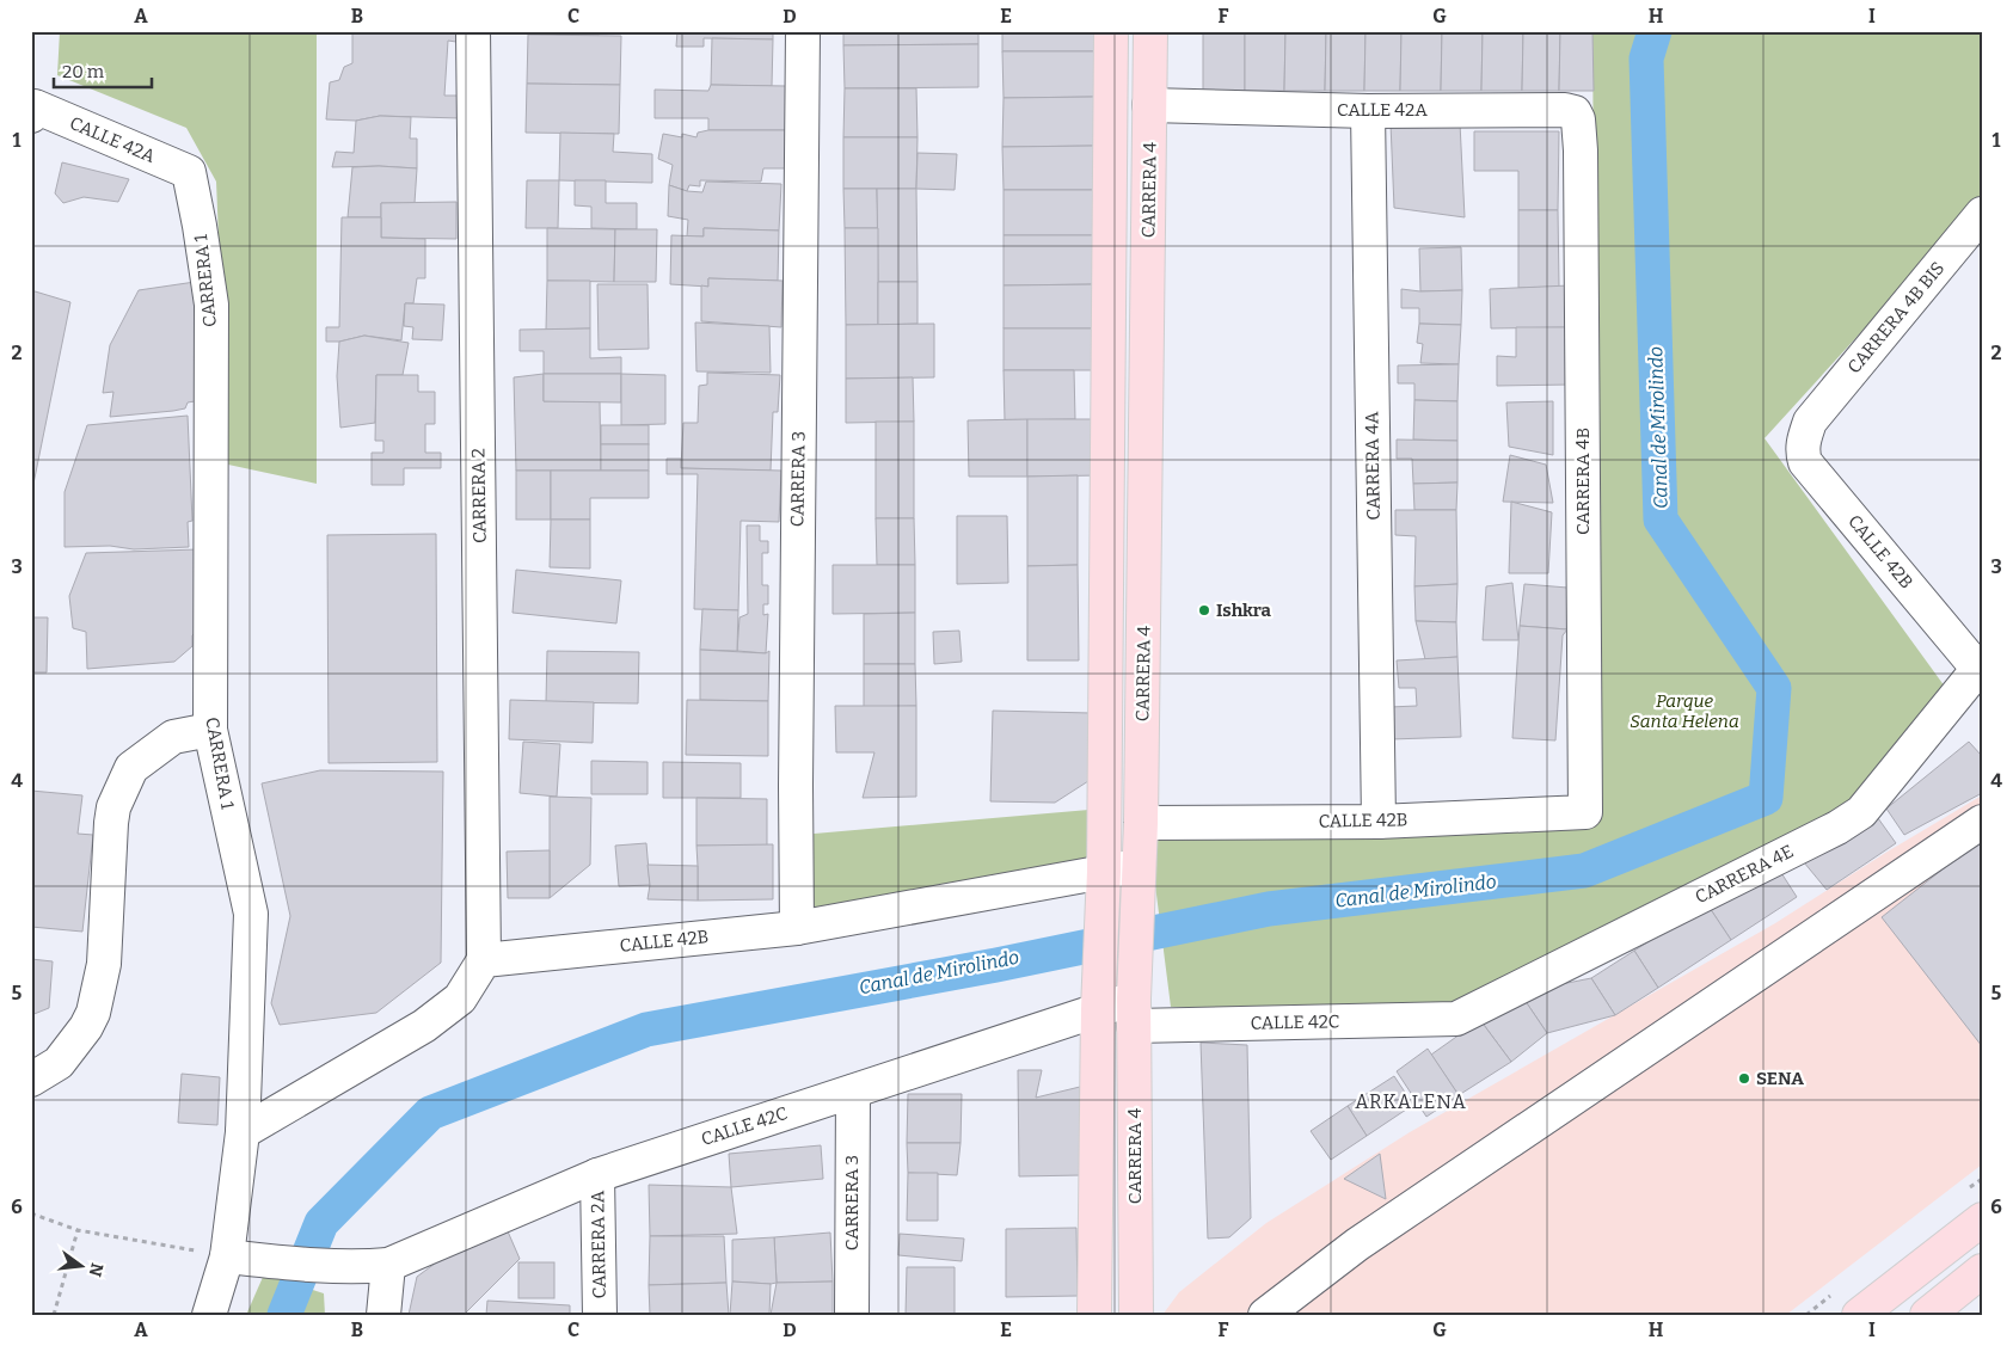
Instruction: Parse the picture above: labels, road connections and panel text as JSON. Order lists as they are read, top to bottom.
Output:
{
  "streets": {
    "main road": ["CARRERA 4"],
    "street": [
      "CALLE 42A",
      "CARRERA 1",
      "CARRERA 4B BIS",
      "CARRERA 4A",
      "CARRERA 3",
      "CARRERA 4B",
      "CARRERA 2",
      "CALLE 42B",
      "CARRERA 4E",
      "CALLE 42C",
      "CARRERA 2A"
    ]
  },
  "crossings": [
    ["CALLE 42A", "CARRERA 4"],
    ["CALLE 42A", "CARRERA 1"],
    ["CALLE 42A", "CARRERA 4A"],
    ["CALLE 42A", "CARRERA 4B"],
    ["CARRERA 4", "CALLE 42B"],
    ["CARRERA 4", "CALLE 42C"],
    ["CARRERA 4B BIS", "CALLE 42B"],
    ["CARRERA 4A", "CALLE 42B"],
    ["CARRERA 3", "CALLE 42B"],
    ["CARRERA 3", "CALLE 42C"],
    ["CARRERA 4B", "CALLE 42B"],
    ["CARRERA 2", "CALLE 42B"],
    ["CALLE 42B", "CARRERA 4E"],
    ["CARRERA 4E", "CALLE 42C"],
    ["CALLE 42C", "CARRERA 2A"]
  ],
  "districts": ["ARKALENA"],
  "water": ["Canal de Mirolindo"],
  "parks": ["Parque Santa Helena"],
  "places": ["Ishkra", "SENA"],
  "scale_bar": "20 m",
  "north": "right",
  "grid": {
    "columns": [
      "A",
      "B",
      "C",
      "D",
      "E",
      "F",
      "G",
      "H",
      "I"
    ],
    "rows": [
      "1",
      "2",
      "3",
      "4",
      "5",
      "6"
    ]
  }
}
